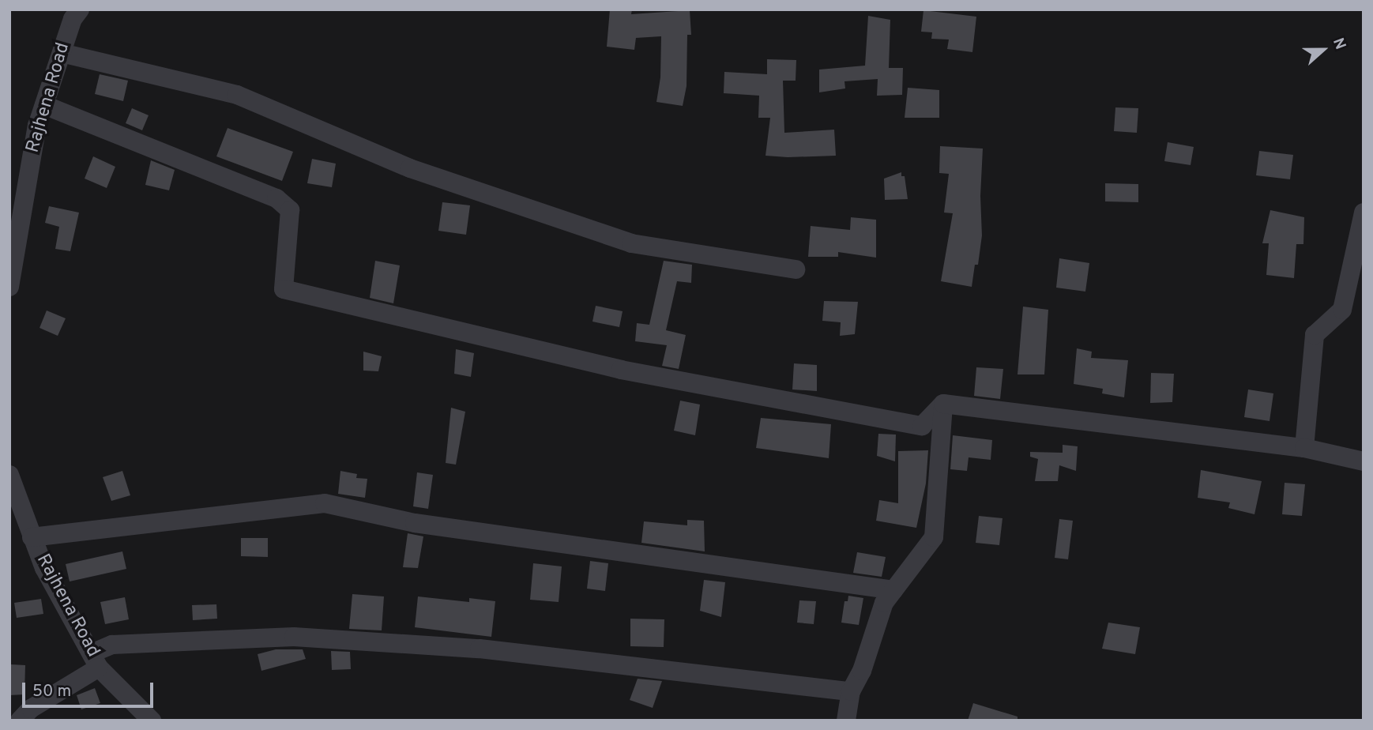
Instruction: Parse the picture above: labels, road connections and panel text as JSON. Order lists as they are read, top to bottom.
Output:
{
  "streets": {
    "street": ["Rajhena Road"]
  },
  "scale_bar": "50 m",
  "north": "right"
}
